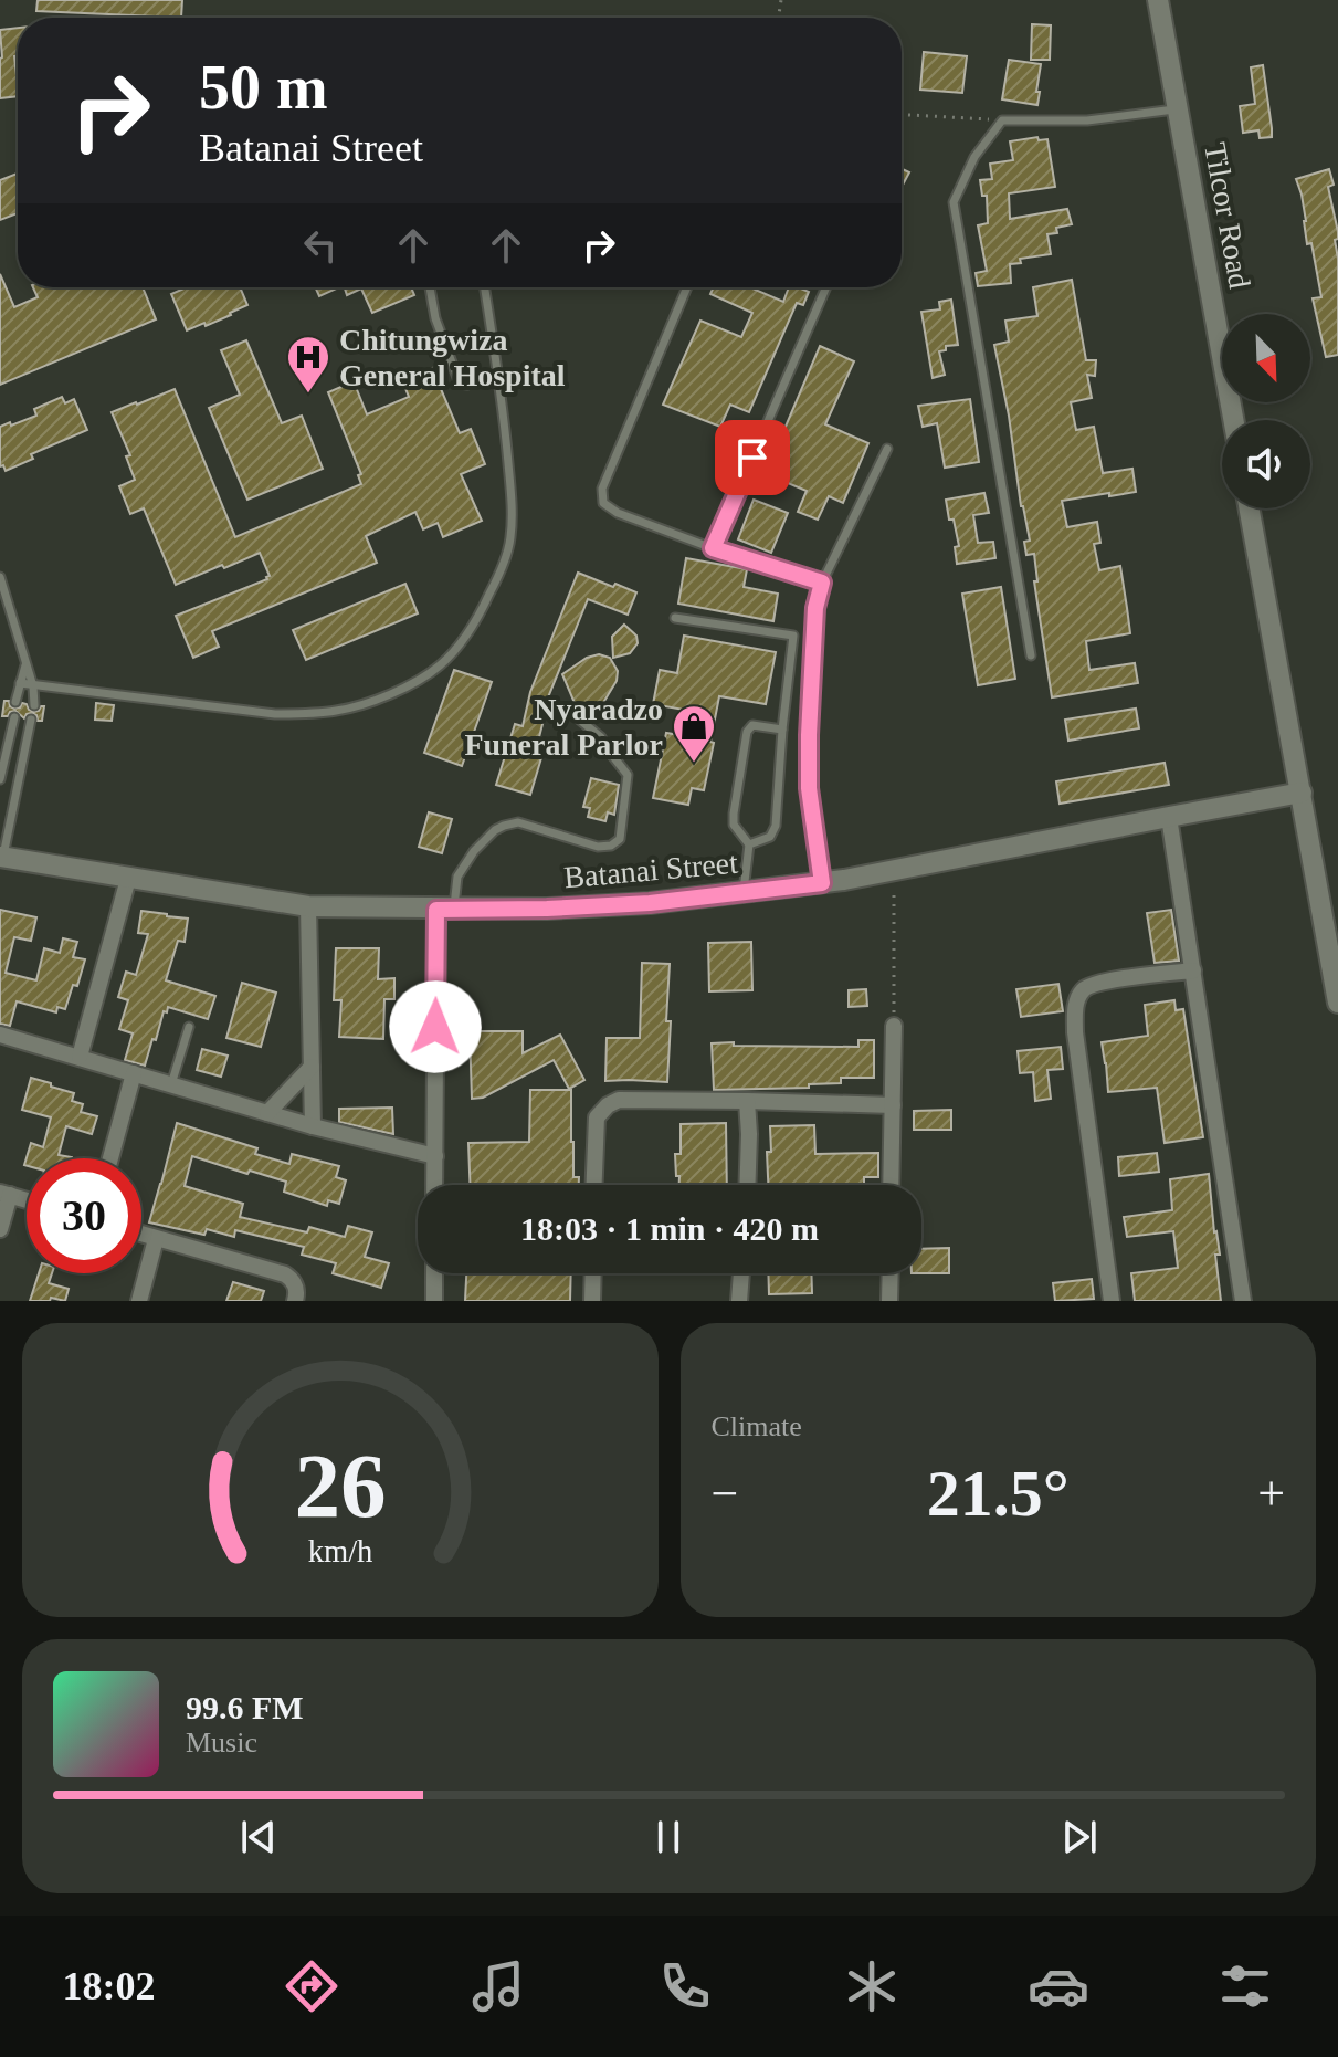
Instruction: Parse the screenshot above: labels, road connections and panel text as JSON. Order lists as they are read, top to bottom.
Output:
{
  "streets": {
    "street": ["Tilcor Road", "Batanai Street"]
  },
  "places": {
    "hospital": ["Chitungwiza General Hospital"],
    "shop": ["Nyaradzo Funeral Parlor"]
  },
  "north": "bottom right",
  "page": {
    "turn": ["50 m", "Batanai Street"],
    "limit": "30",
    "trip": "18:03 · 1 min · 420 m",
    "tile": "Climate",
    "heat": ["−", "21.5°", "+"],
    "song": ["99.6 FM", "Music"],
    "tabs": "18:02",
    "gauge": ["26", "km/h"]
  }
}
